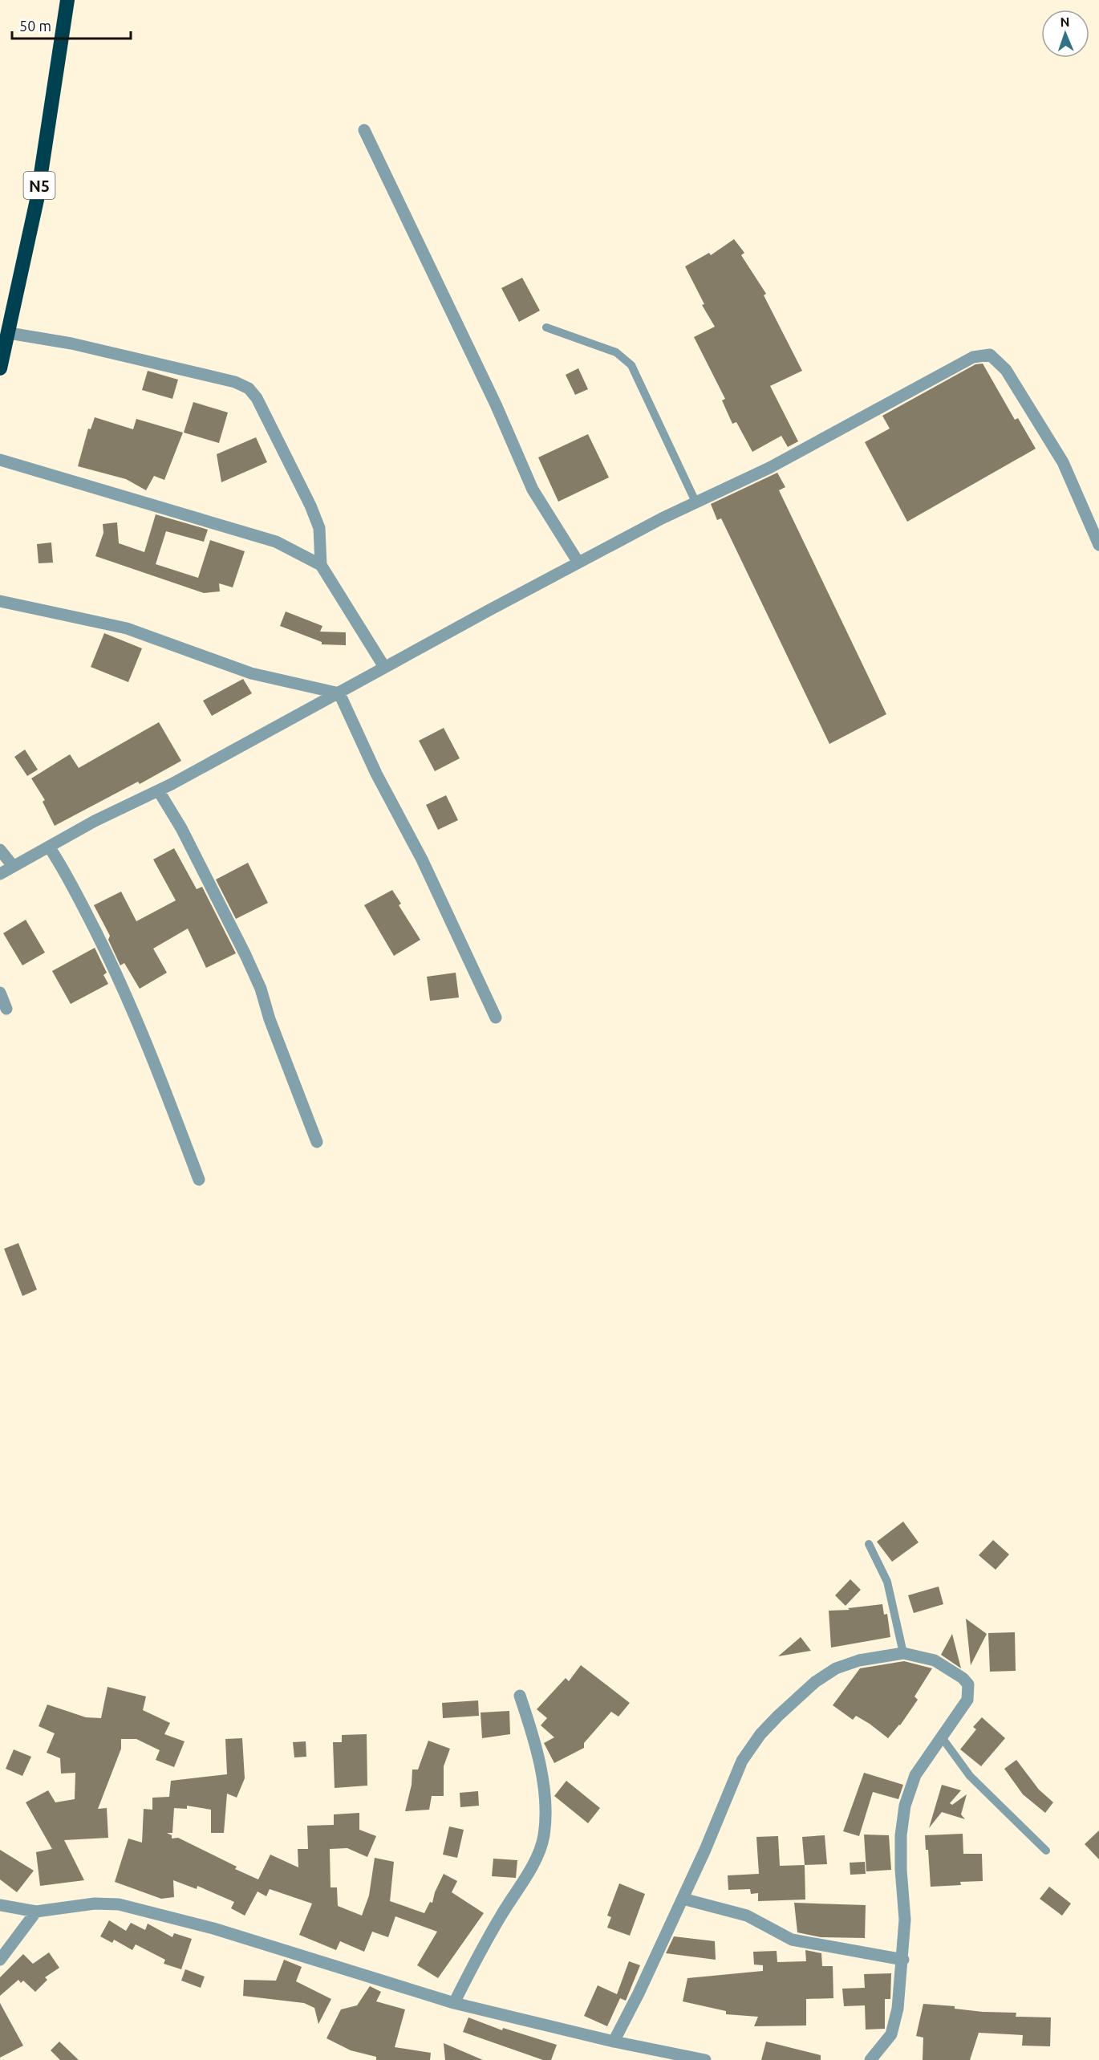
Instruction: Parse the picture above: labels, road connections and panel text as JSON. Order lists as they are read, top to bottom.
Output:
{
  "streets": {
    "highway": ["N5"]
  },
  "scale_bar": "50 m",
  "north": "top"
}
